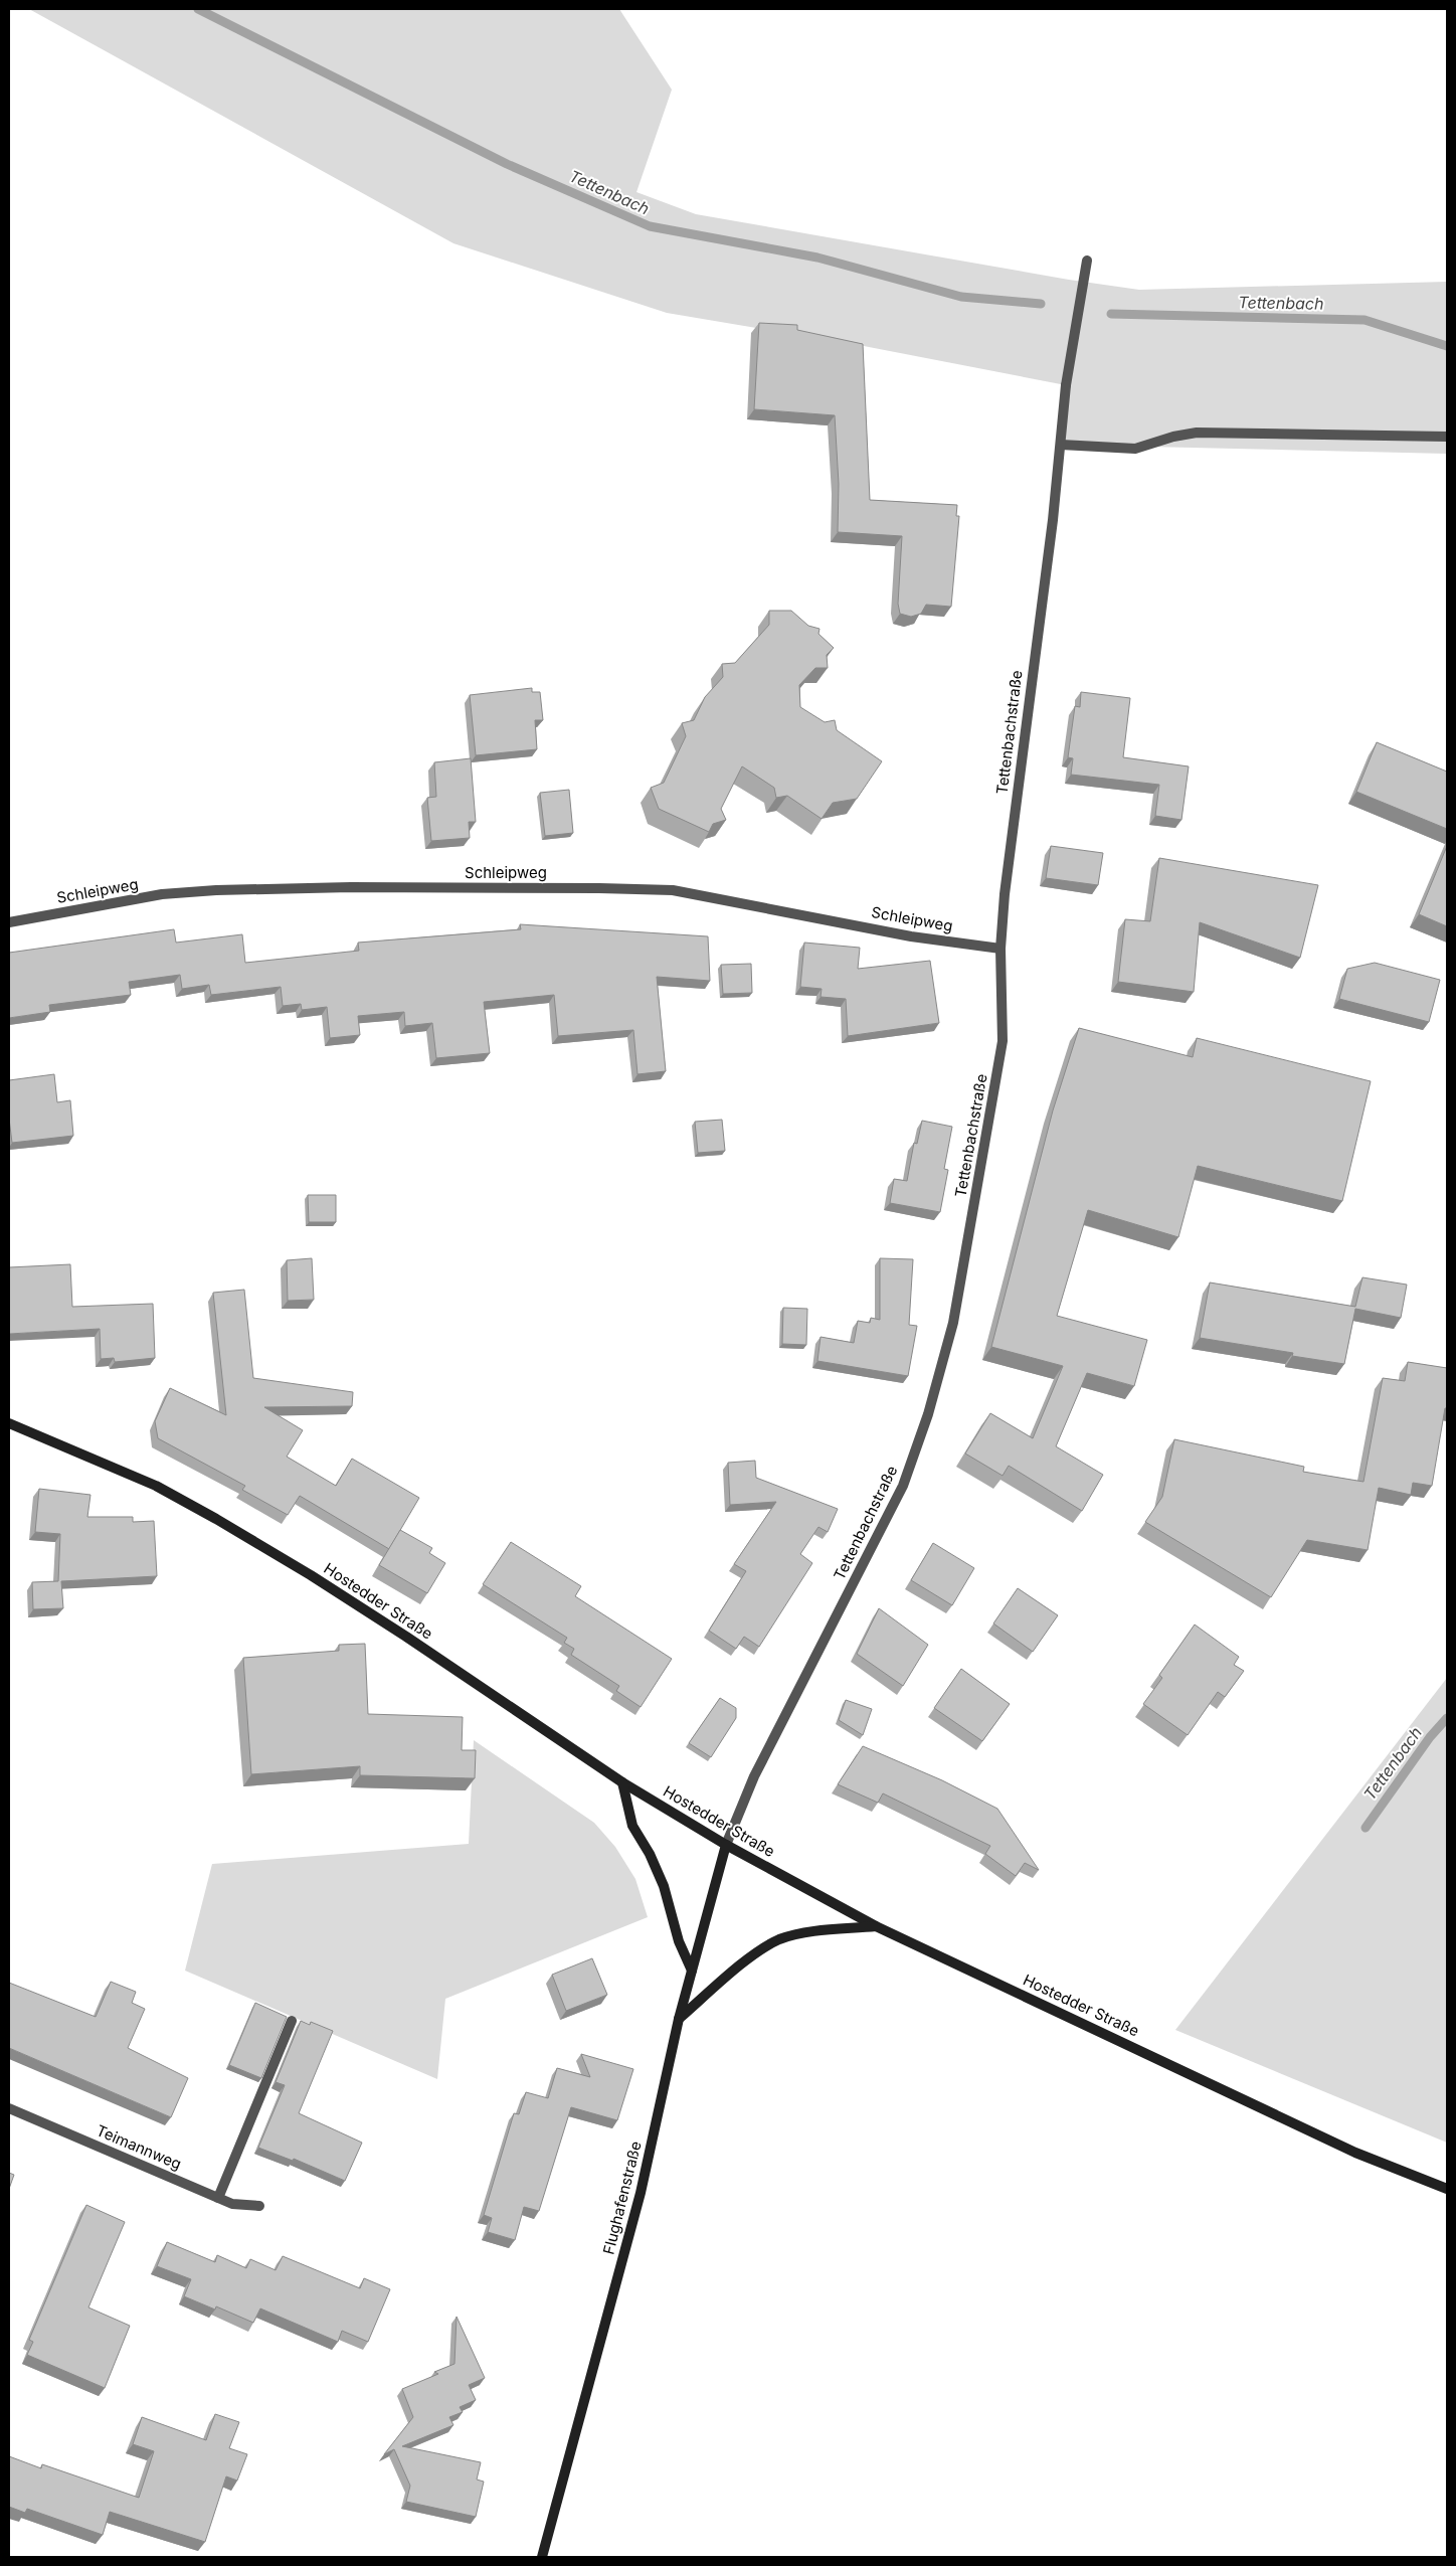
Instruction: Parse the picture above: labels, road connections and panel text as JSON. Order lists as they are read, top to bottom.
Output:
{
  "streets": {
    "main road": ["Hostedder Straße", "Flughafenstraße"],
    "street": ["Tettenbachstraße", "Schleipweg", "Teimannweg"]
  },
  "crossings": [
    ["Tettenbachstraße", "Schleipweg"],
    ["Tettenbachstraße", "Hostedder Straße"],
    ["Tettenbachstraße", "Flughafenstraße"],
    ["Hostedder Straße", "Flughafenstraße"]
  ],
  "water": ["Tettenbach"]
}
